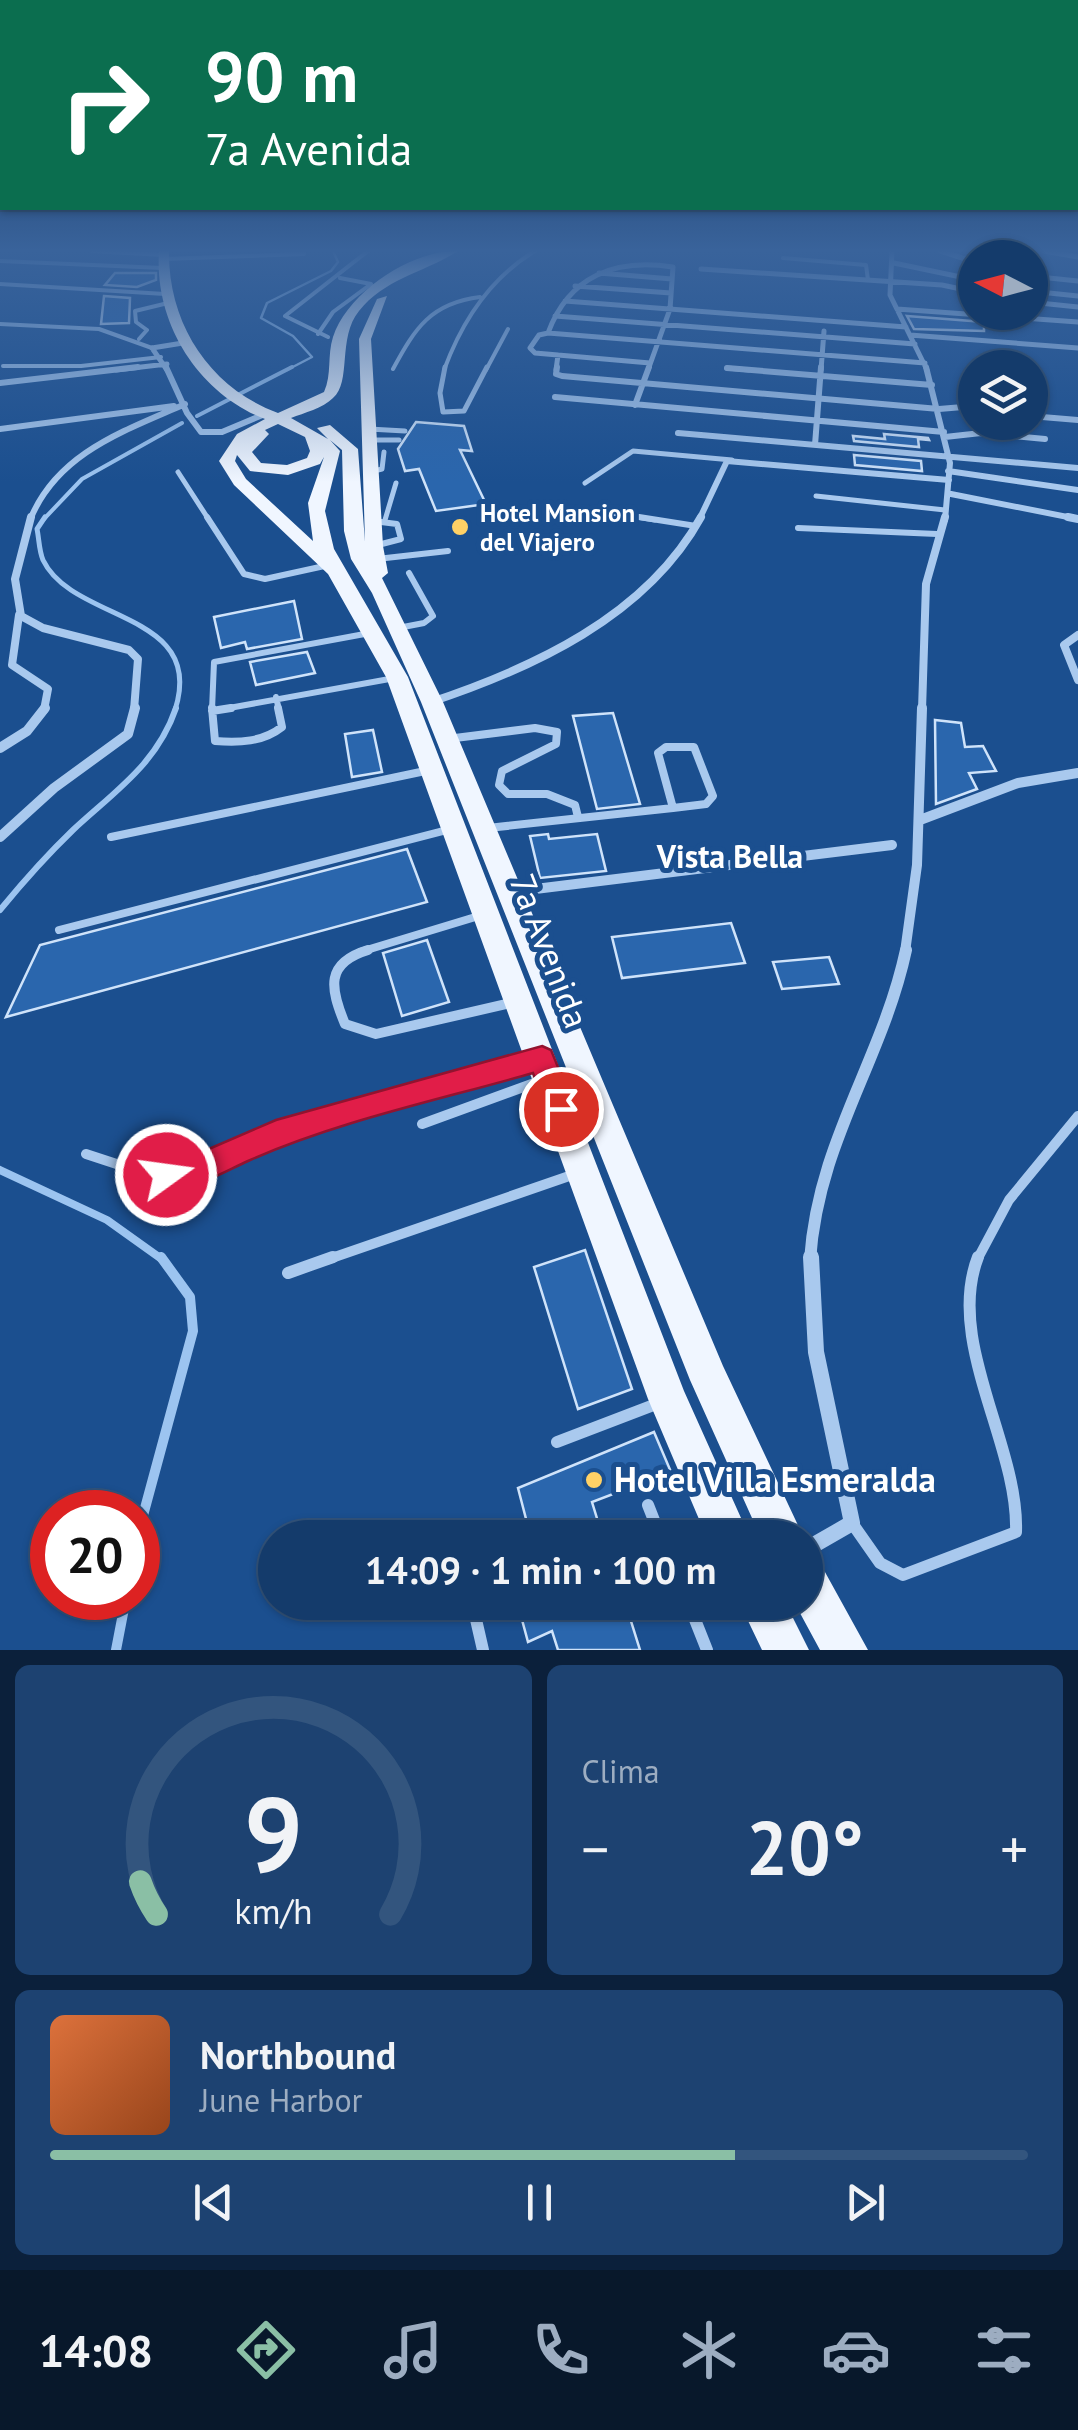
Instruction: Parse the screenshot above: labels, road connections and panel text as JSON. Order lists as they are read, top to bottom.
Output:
{
  "streets": {
    "main road": ["7a Avenida"]
  },
  "districts": ["Vista Bella"],
  "places": ["Hotel Mansion del Viajero", "Hotel Villa Esmeralda"],
  "north": "left",
  "page": {
    "turn": ["90 m", "7a Avenida"],
    "limit": "20",
    "trip": "14:09 · 1 min · 100 m",
    "tile": "Clima",
    "heat": ["−", "20°", "+"],
    "song": ["Northbound", "June Harbor"],
    "tabs": "14:08",
    "gauge": ["9", "km/h"]
  }
}
